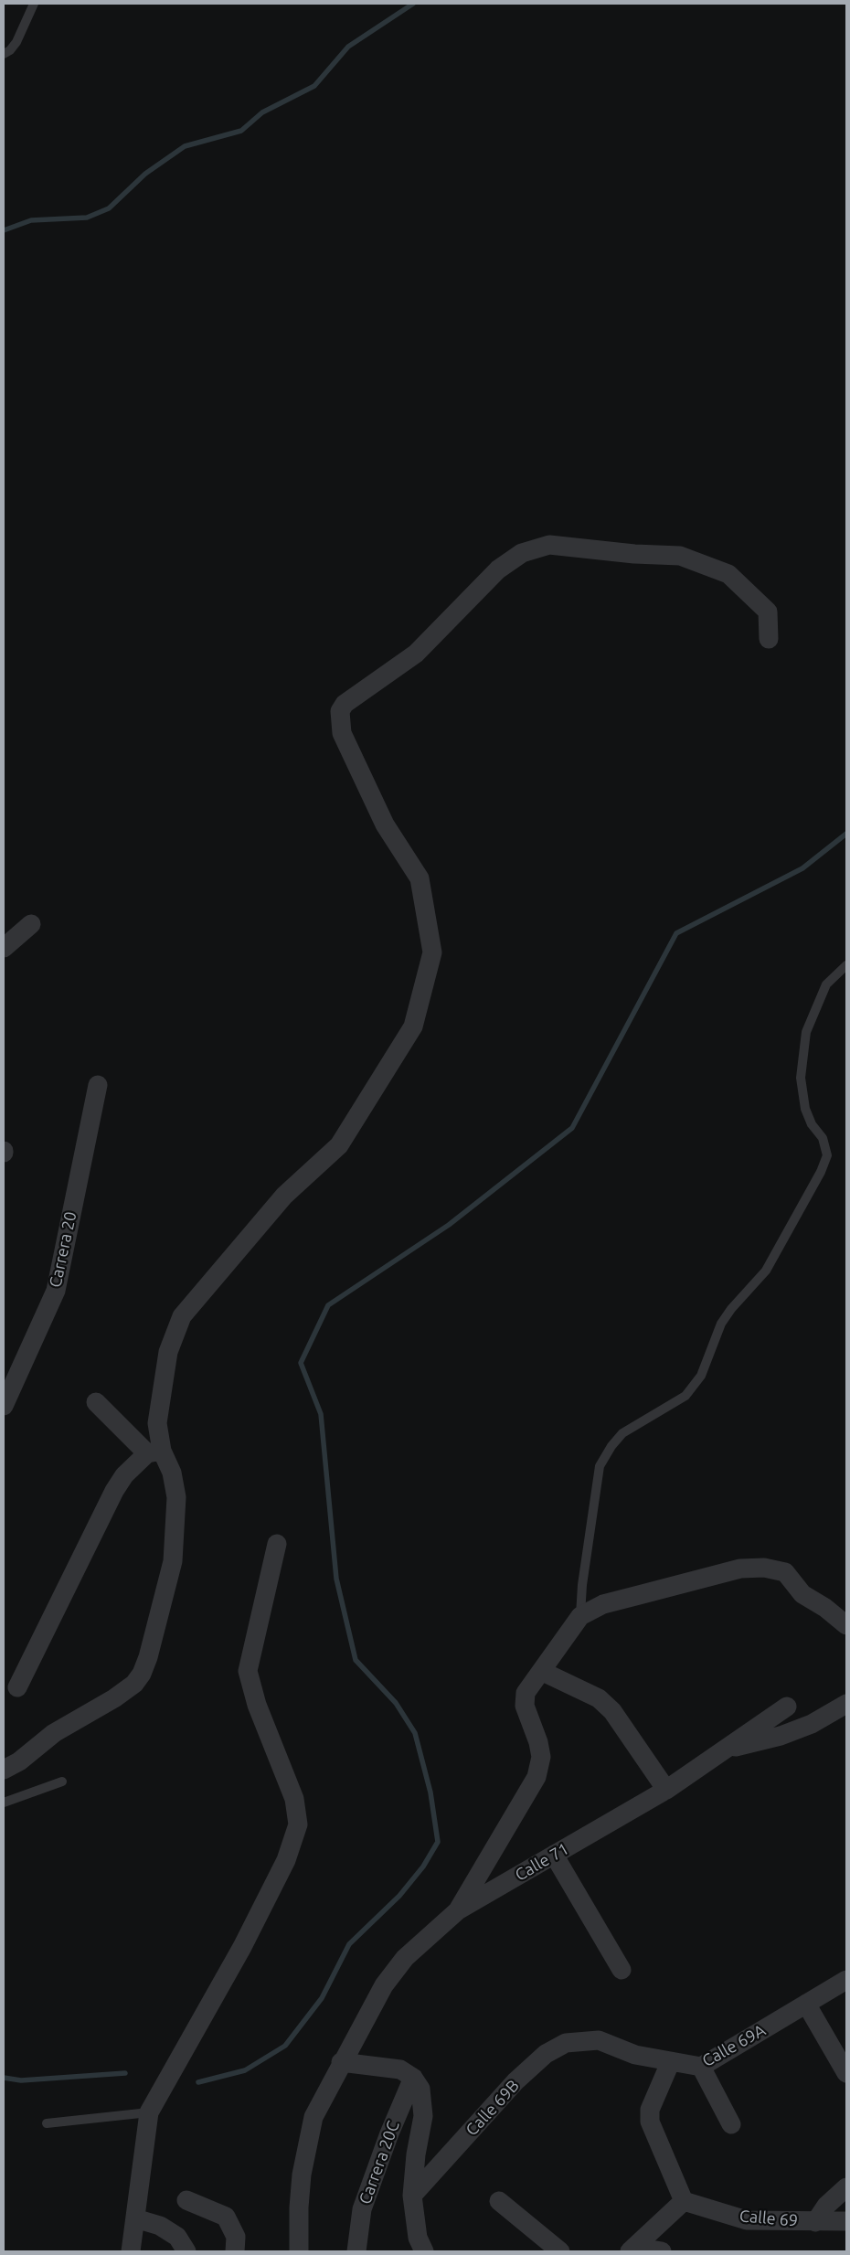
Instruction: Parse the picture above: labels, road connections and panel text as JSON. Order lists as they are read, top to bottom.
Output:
{
  "streets": {
    "street": [
      "Carrera 20",
      "Calle 71",
      "Calle 69A",
      "Calle 69B",
      "Carrera 20C",
      "Calle 69"
    ]
  },
  "crossings": [
    ["Calle 69A", "Calle 69B"]
  ]
}
